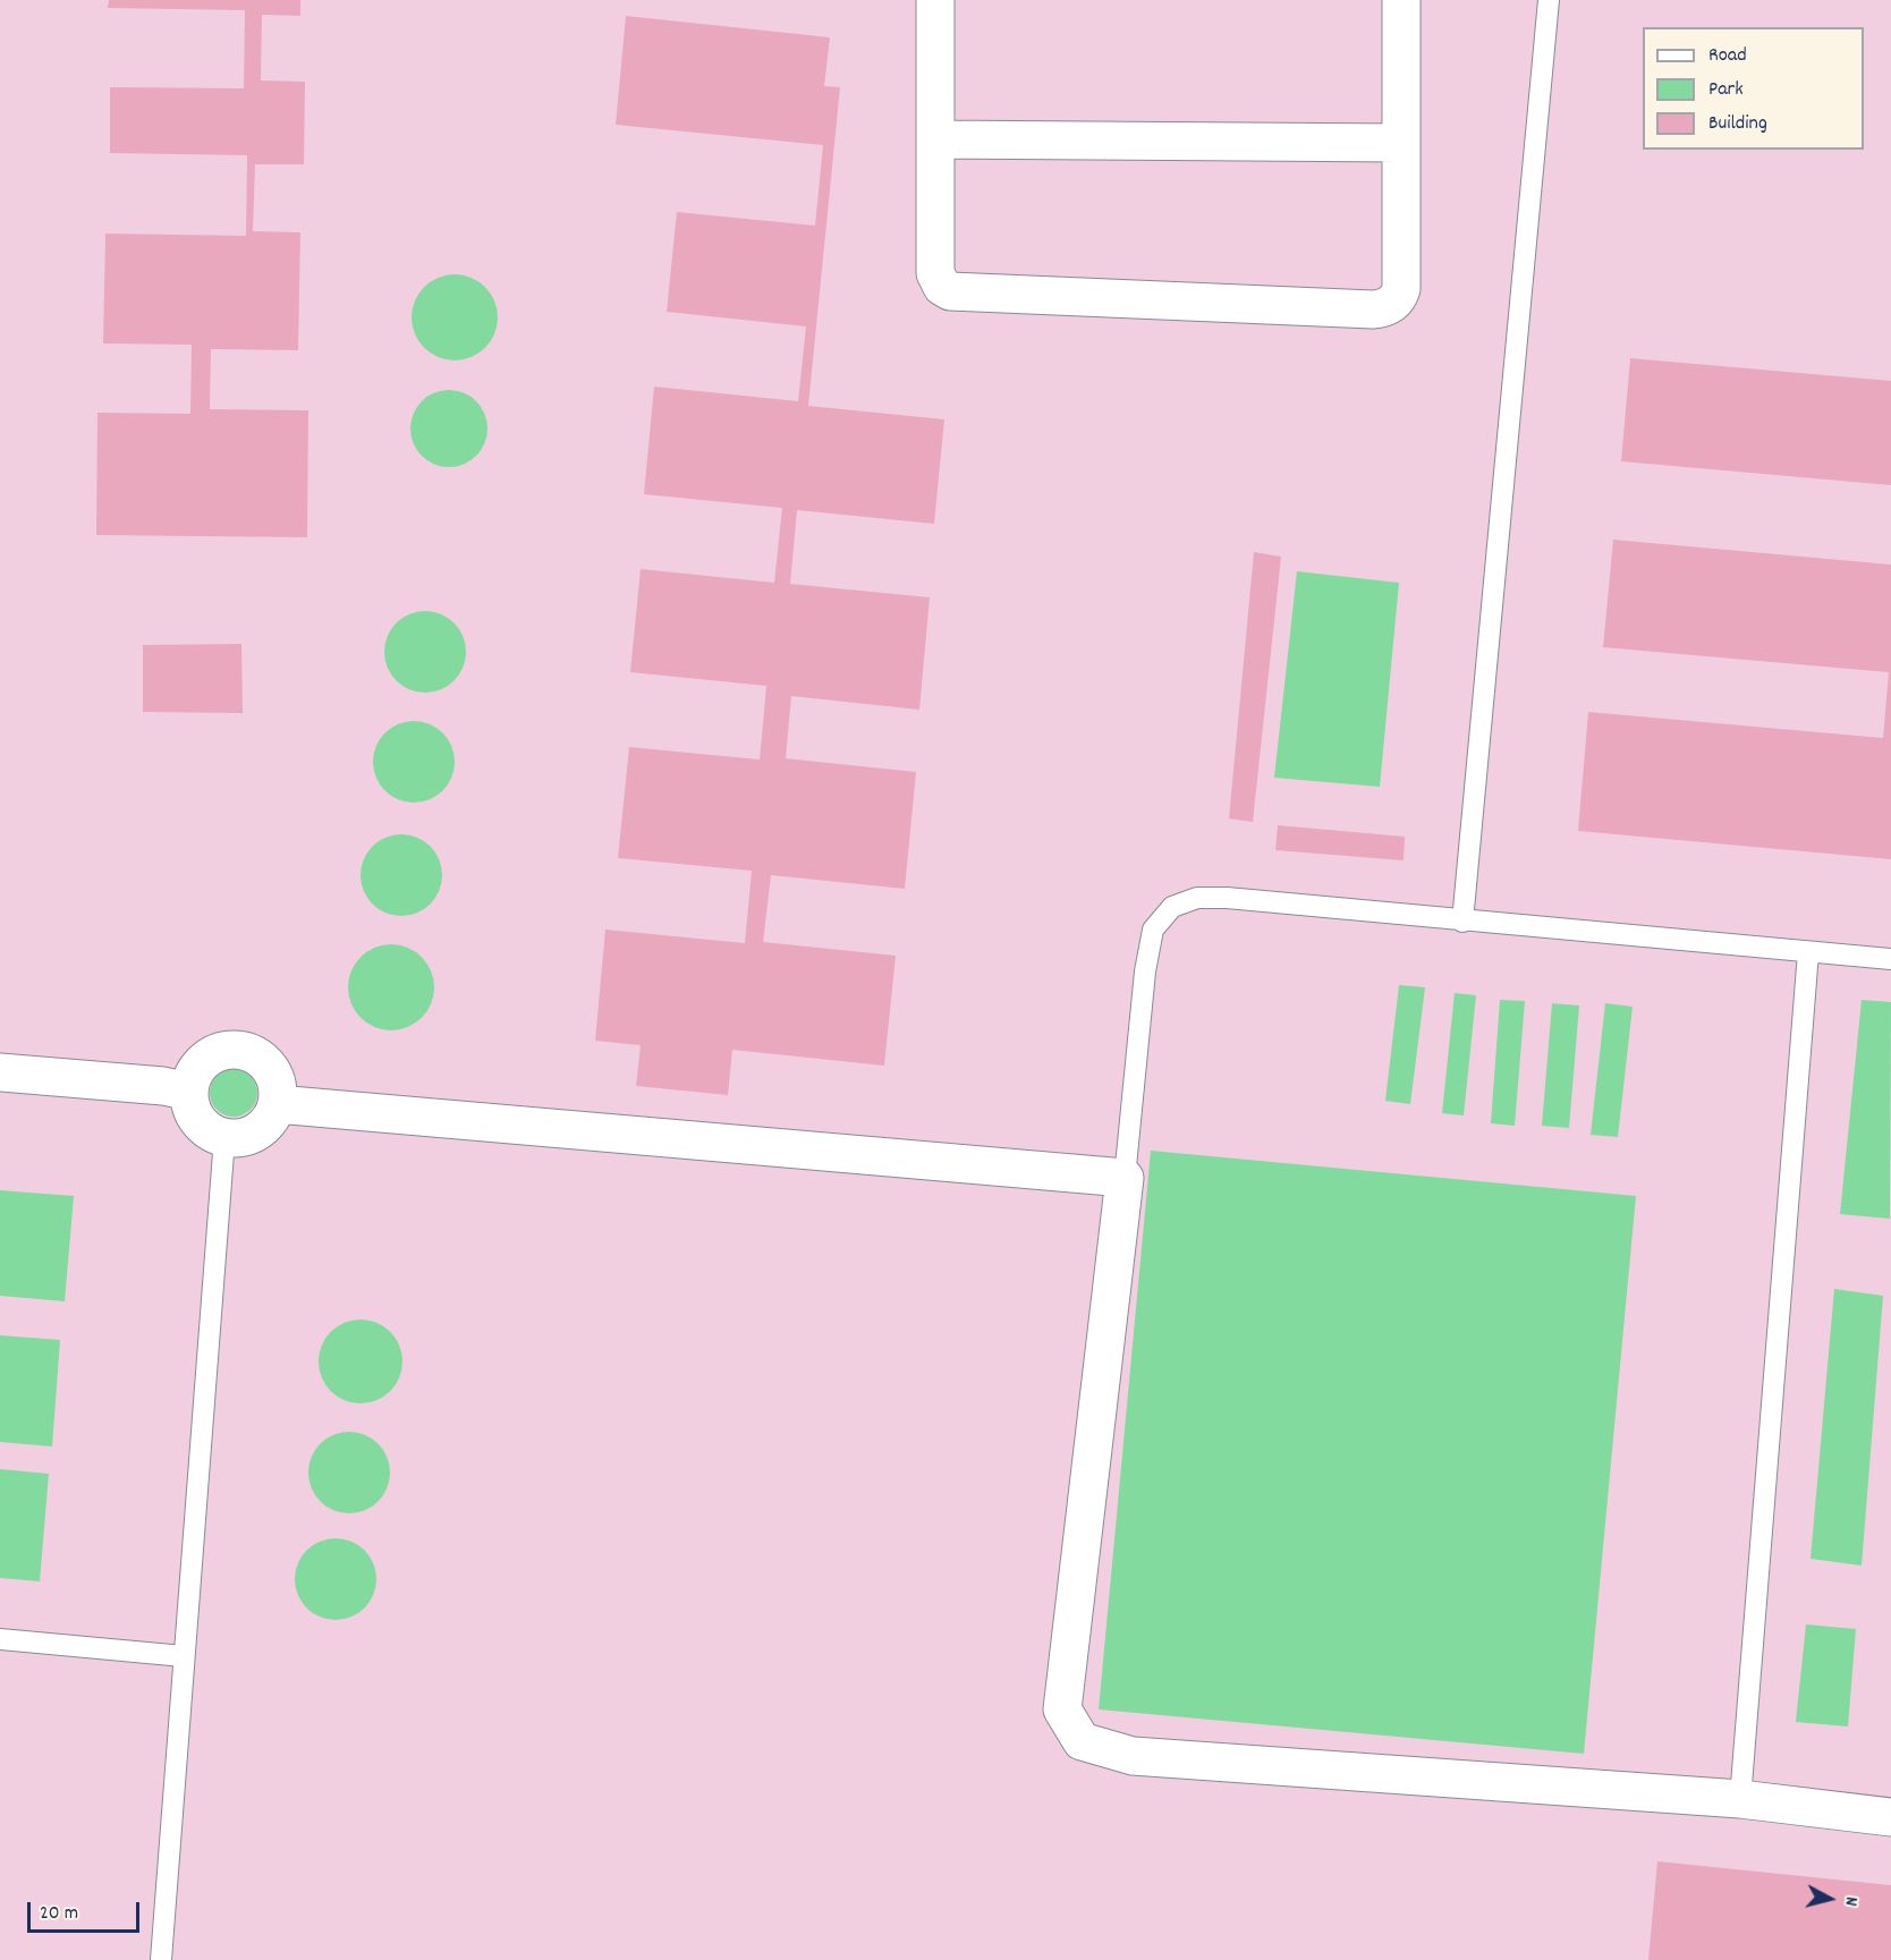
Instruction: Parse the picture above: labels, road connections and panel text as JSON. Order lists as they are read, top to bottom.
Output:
{
  "legend": ["Road", "Park", "Building"],
  "scale_bar": "20 m",
  "north": "right"
}
